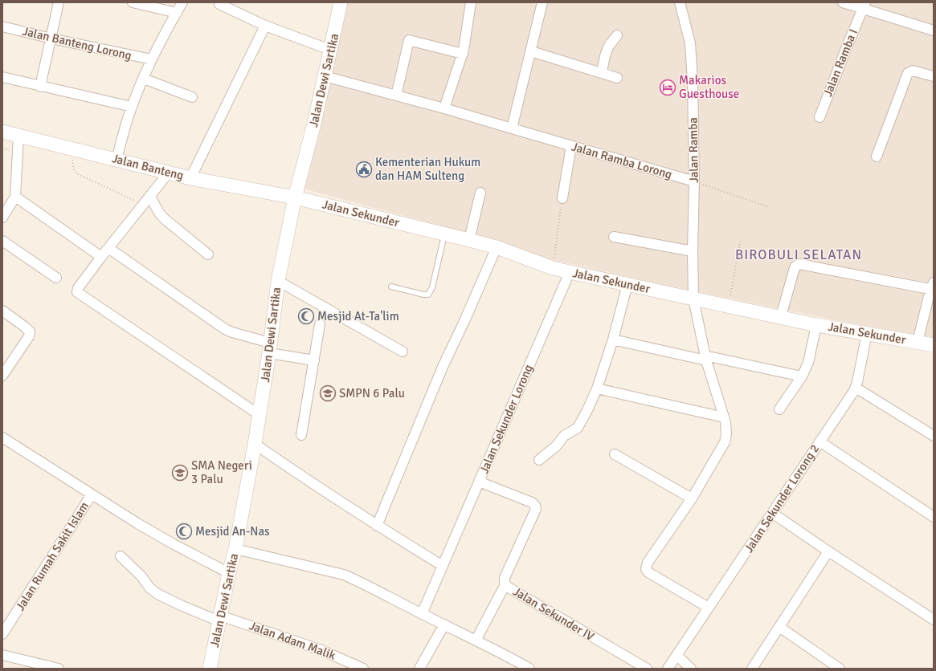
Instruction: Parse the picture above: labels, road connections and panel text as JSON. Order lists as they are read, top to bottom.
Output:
{
  "streets": {
    "street": [
      "Jalan Banteng Lorong",
      "Jalan Ramba I",
      "Jalan Dewi Sartika",
      "Jalan Ramba",
      "Jalan Ramba Lorong",
      "Jalan Banteng",
      "Jalan Sekunder",
      "Jalan Sekunder Lorong",
      "Jalan Sekunder Lorong 2",
      "Jalan Rumah Sakit Islam",
      "Jalan Sekunder IV",
      "Jalan Adam Malik"
    ]
  },
  "crossings": [
    ["Jalan Dewi Sartika", "Jalan Ramba Lorong"],
    ["Jalan Dewi Sartika", "Jalan Banteng"],
    ["Jalan Dewi Sartika", "Jalan Sekunder"],
    ["Jalan Dewi Sartika", "Jalan Rumah Sakit Islam"],
    ["Jalan Dewi Sartika", "Jalan Adam Malik"],
    ["Jalan Ramba", "Jalan Ramba Lorong"],
    ["Jalan Ramba", "Jalan Sekunder"],
    ["Jalan Banteng", "Jalan Sekunder"],
    ["Jalan Sekunder", "Jalan Sekunder Lorong"],
    ["Jalan Sekunder", "Jalan Sekunder Lorong 2"],
    ["Jalan Sekunder Lorong", "Jalan Sekunder IV"]
  ],
  "districts": ["BIROBULI SELATAN"],
  "places": {
    "hotel": ["Makarios Guesthouse"],
    "public building": ["Kementerian Hukum dan HAM Sulteng"],
    "mosque": ["Mesjid At-Ta'lim", "Mesjid An-Nas"],
    "school or university": ["SMPN 6 Palu", "SMA Negeri 3 Palu"]
  }
}
